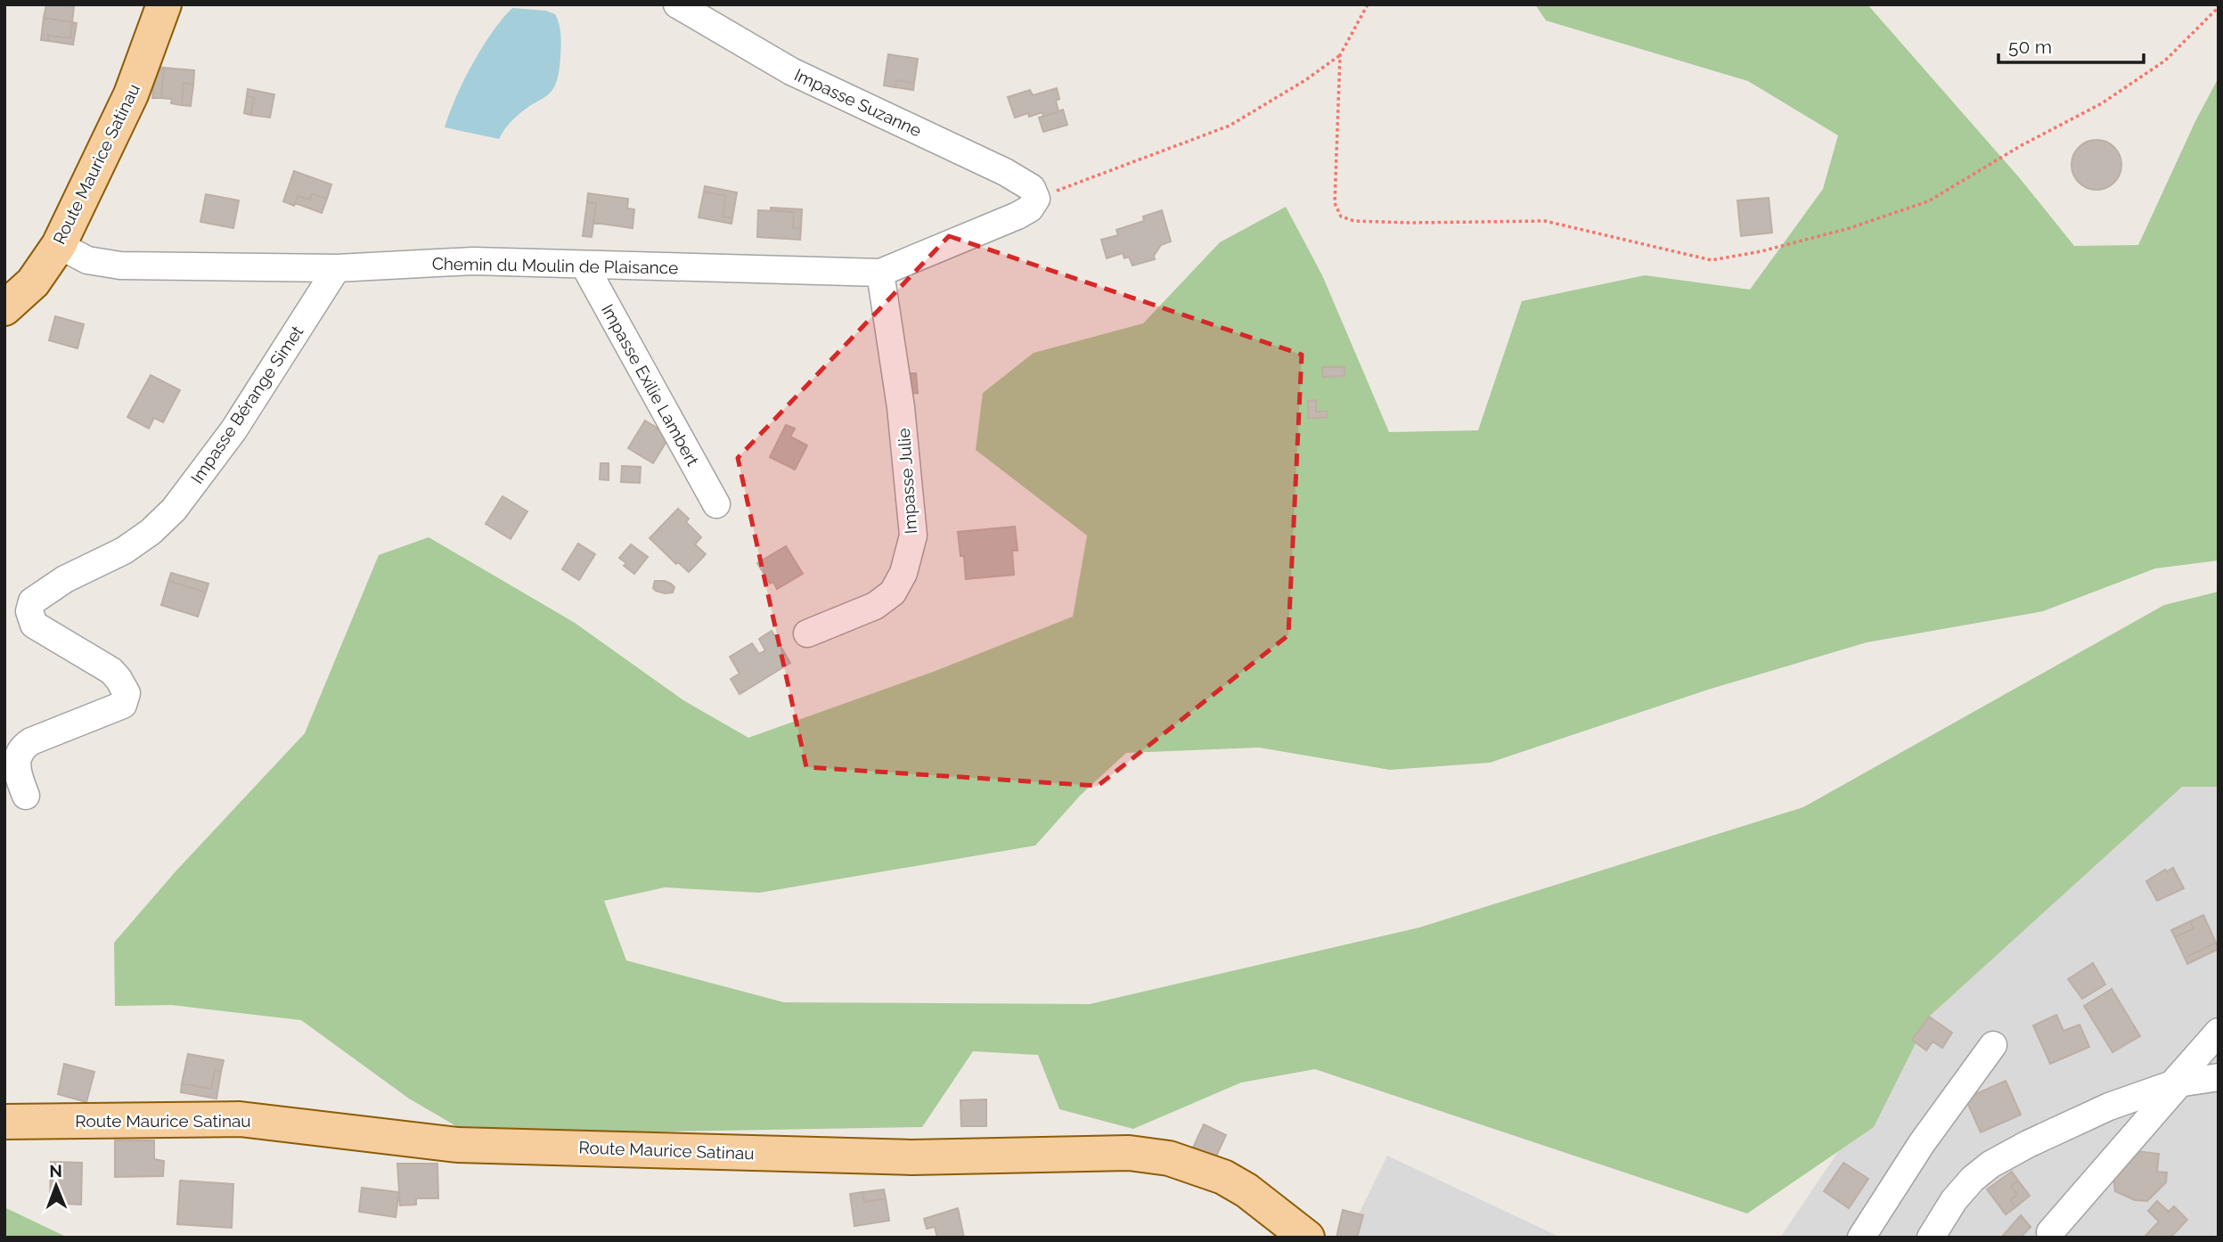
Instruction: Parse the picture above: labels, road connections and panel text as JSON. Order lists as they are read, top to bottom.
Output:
{
  "streets": {
    "main road": ["Route Maurice Satinau"],
    "street": [
      "Impasse Suzanne",
      "Chemin du Moulin de Plaisance",
      "Impasse Exilie Lambert",
      "Impasse Bérange Simet",
      "Impasse Julie"
    ]
  },
  "crossings": [
    ["Impasse Suzanne", "Chemin du Moulin de Plaisance"],
    ["Route Maurice Satinau", "Chemin du Moulin de Plaisance"],
    ["Chemin du Moulin de Plaisance", "Impasse Exilie Lambert"],
    ["Chemin du Moulin de Plaisance", "Impasse Bérange Simet"],
    ["Chemin du Moulin de Plaisance", "Impasse Julie"]
  ],
  "scale_bar": "50 m",
  "north": "top"
}
